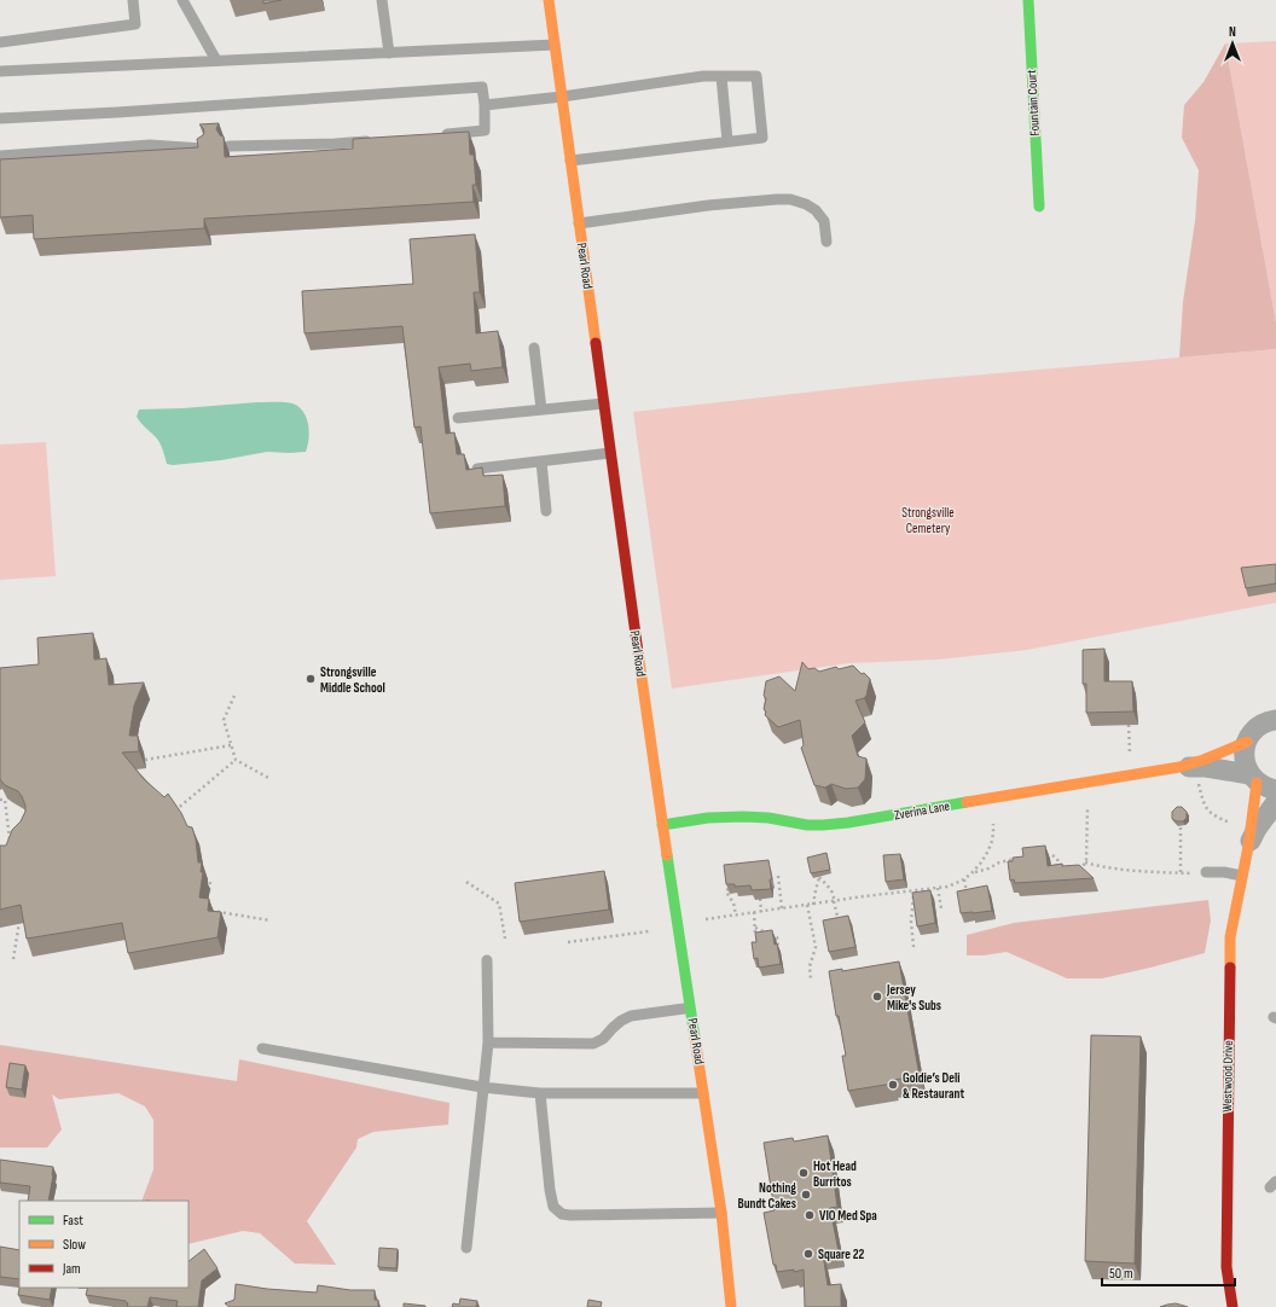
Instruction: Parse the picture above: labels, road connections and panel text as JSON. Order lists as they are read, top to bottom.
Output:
{
  "streets": {
    "street": [
      "Fountain Court",
      "Pearl Road",
      "Zverina Lane",
      "Westwood Drive"
    ]
  },
  "crossings": [
    ["Pearl Road", "Zverina Lane"],
    ["Zverina Lane", "Westwood Drive"]
  ],
  "parks": ["Strongsville Cemetery"],
  "places": [
    "Strongsville Middle School",
    "Jersey Mike's Subs",
    "Goldie’s Deli & Restaurant",
    "Hot Head Burritos",
    "Nothing Bundt Cakes",
    "VIO Med Spa",
    "Square 22"
  ],
  "legend": ["Fast", "Slow", "Jam"],
  "scale_bar": "50 m",
  "north": "top"
}
